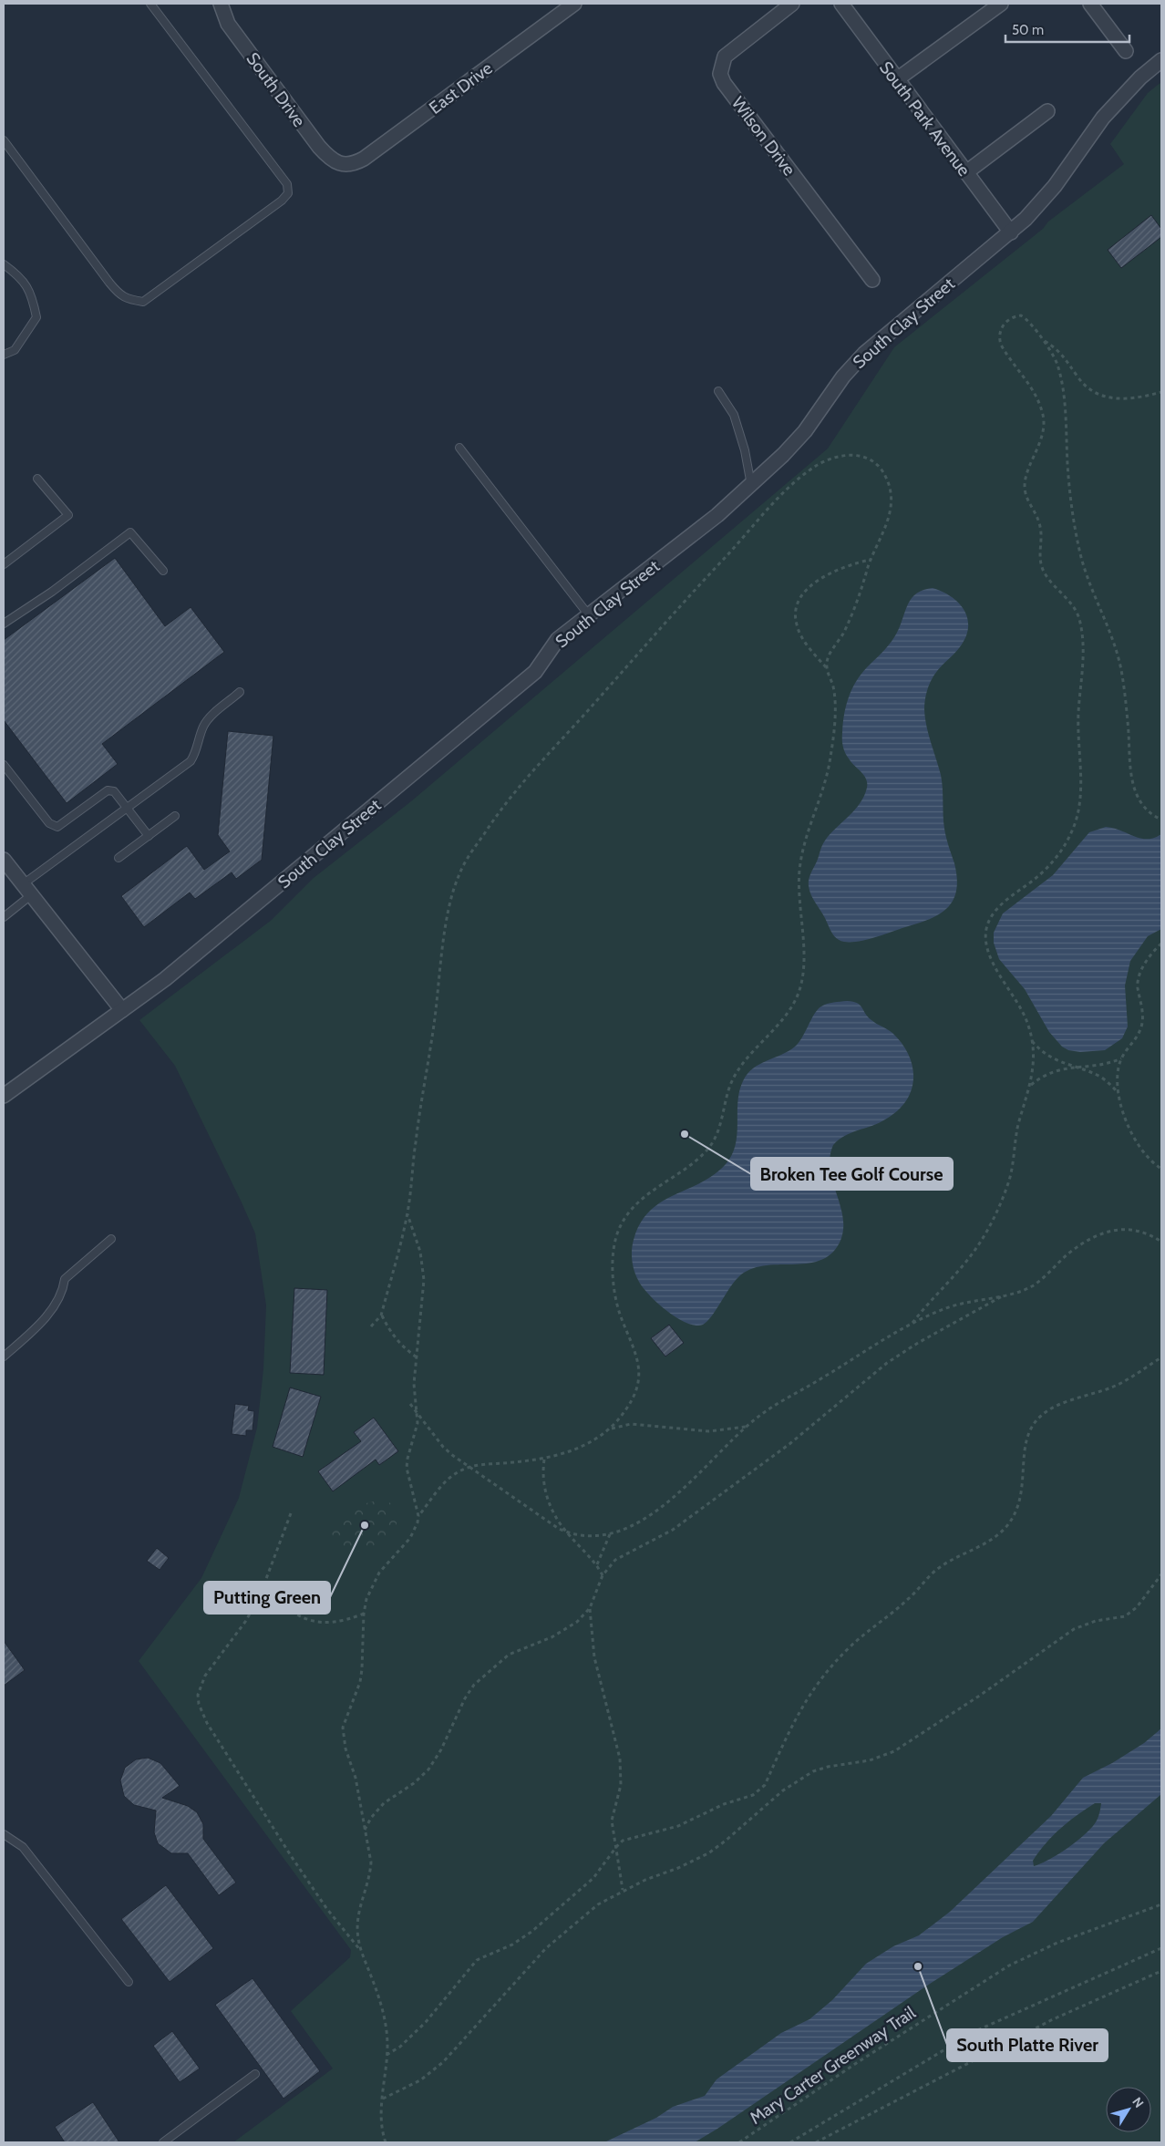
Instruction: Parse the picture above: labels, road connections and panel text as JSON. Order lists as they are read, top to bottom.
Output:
{
  "streets": {
    "street": [
      "East Drive",
      "South Drive",
      "South Park Avenue",
      "Wilson Drive",
      "South Clay Street"
    ],
    "path": ["Mary Carter Greenway Trail"]
  },
  "crossings": [
    ["East Drive", "South Drive"],
    ["South Park Avenue", "South Clay Street"]
  ],
  "places": ["Broken Tee Golf Course", "Putting Green", "South Platte River"],
  "scale_bar": "50 m",
  "north": "top right"
}
